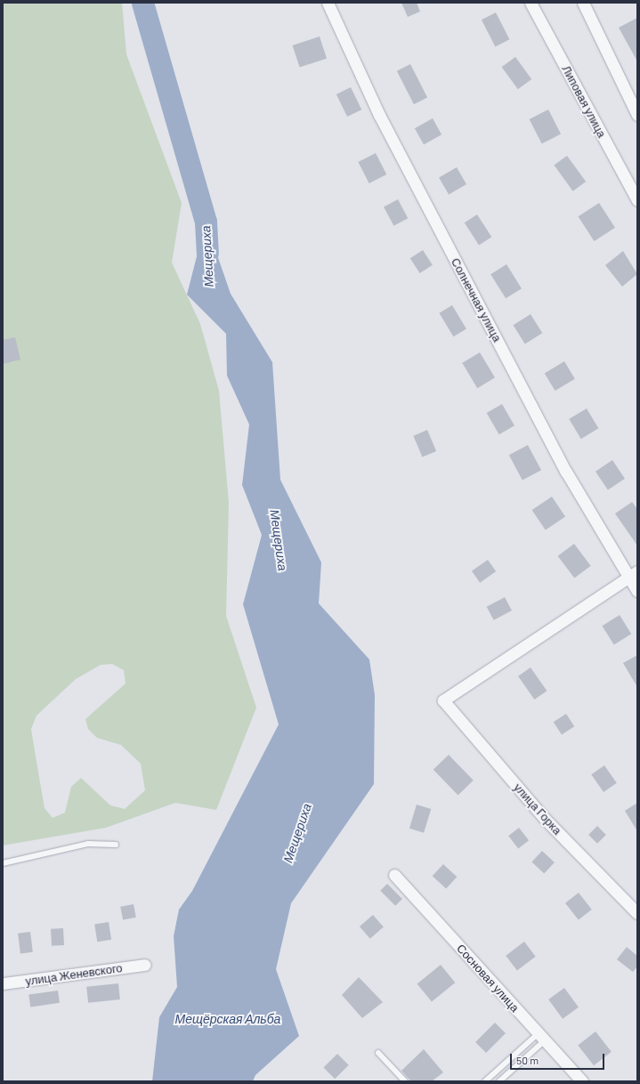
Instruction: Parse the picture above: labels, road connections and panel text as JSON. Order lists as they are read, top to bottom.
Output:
{
  "streets": {
    "street": [
      "Липовая улица",
      "Солнечная улица",
      "улица Горка",
      "улица Женевского",
      "Сосновая улица"
    ]
  },
  "crossings": [
    ["Солнечная улица", "улица Горка"]
  ],
  "water": ["Мещериха", "Мещёрская Альба"],
  "scale_bar": "50 m"
}
